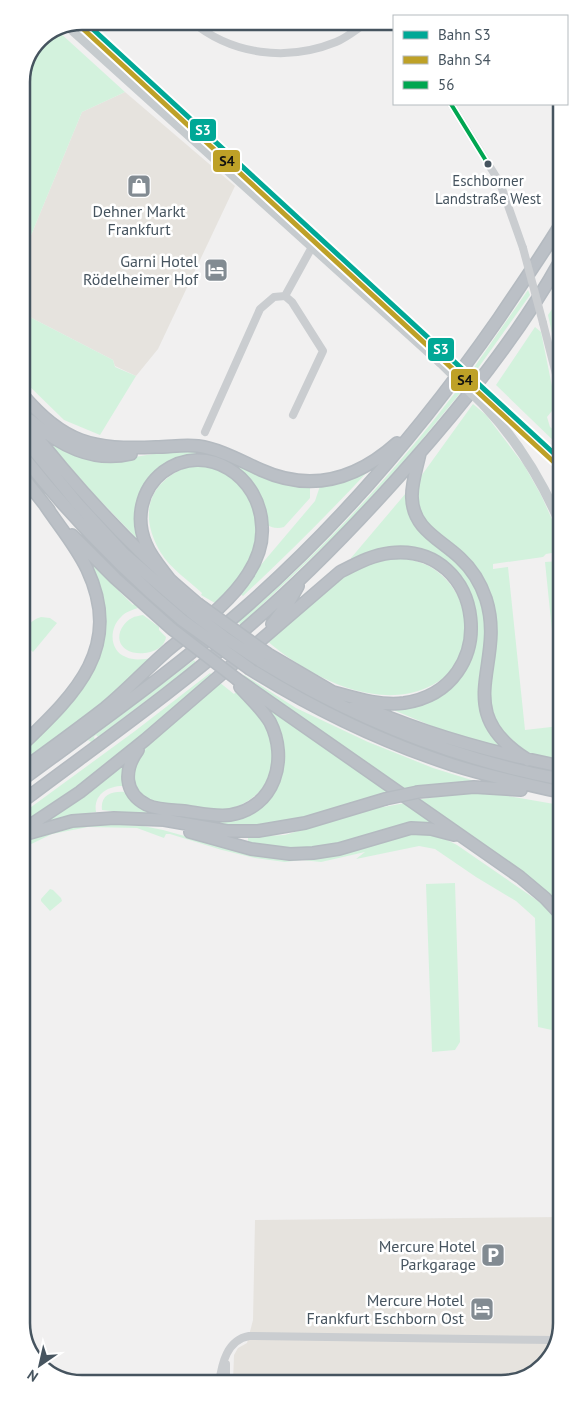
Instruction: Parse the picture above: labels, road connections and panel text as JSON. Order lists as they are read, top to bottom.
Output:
{
  "places": {
    "other": ["Eschborner Landstraße West"],
    "shop": ["Dehner Markt Frankfurt"],
    "hotel": ["Garni Hotel Rödelheimer Hof", "Mercure Hotel Frankfurt Eschborn Ost"],
    "parking": ["Mercure Hotel Parkgarage"]
  },
  "lines": ["rail line S3", "rail line S4", "transit line 56"],
  "legend": ["Bahn S3", "Bahn S4", "56"],
  "north": "bottom left"
}
